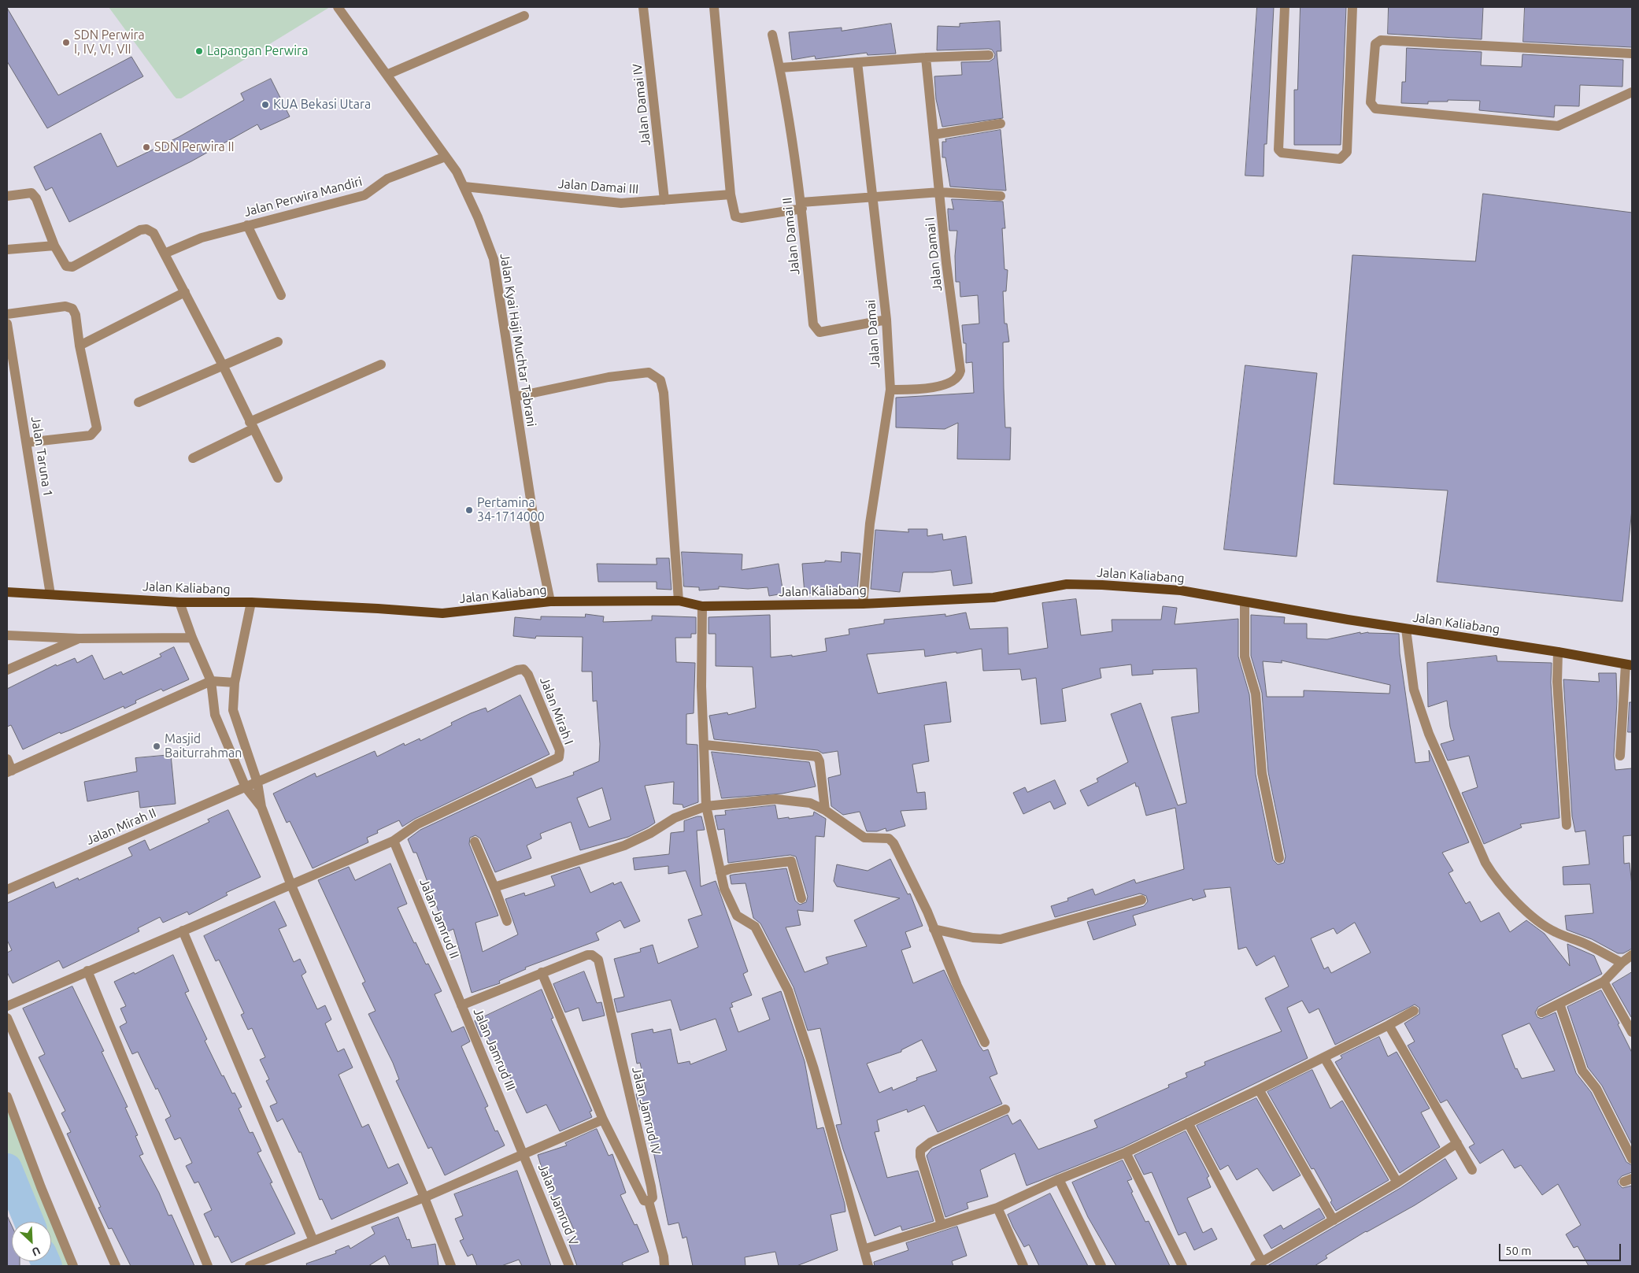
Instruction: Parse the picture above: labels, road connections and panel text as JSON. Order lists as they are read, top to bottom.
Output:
{
  "streets": {
    "main road": ["Jalan Kaliabang"],
    "street": [
      "Jalan Damai IV",
      "Jalan Damai III",
      "Jalan Perwira Mandiri",
      "Jalan Damai II",
      "Jalan Damai I",
      "Jalan Damai",
      "Jalan Kyai Haji Muchtar Tabrani",
      "Jalan Taruna 1",
      "Jalan Mirah I",
      "Jalan Mirah II",
      "Jalan Jamrud II",
      "Jalan Jamrud III",
      "Jalan Jamrud IV",
      "Jalan Jamrud V"
    ]
  },
  "crossings": [
    ["Jalan Damai IV", "Jalan Damai III"],
    ["Jalan Damai III", "Jalan Kyai Haji Muchtar Tabrani"],
    ["Jalan Perwira Mandiri", "Jalan Kyai Haji Muchtar Tabrani"],
    ["Jalan Damai II", "Jalan Damai"],
    ["Jalan Damai I", "Jalan Damai"],
    ["Jalan Damai", "Jalan Kaliabang"],
    ["Jalan Kyai Haji Muchtar Tabrani", "Jalan Kaliabang"],
    ["Jalan Taruna 1", "Jalan Kaliabang"],
    ["Jalan Mirah I", "Jalan Mirah II"],
    ["Jalan Mirah I", "Jalan Jamrud II"],
    ["Jalan Jamrud II", "Jalan Jamrud III"],
    ["Jalan Jamrud III", "Jalan Jamrud IV"],
    ["Jalan Jamrud III", "Jalan Jamrud V"]
  ],
  "places": [
    "SDN Perwira I, IV, VI, VII",
    "Lapangan Perwira",
    "KUA Bekasi Utara",
    "SDN Perwira II",
    "Pertamina 34-1714000",
    "Masjid Baiturrahman"
  ],
  "scale_bar": "50 m",
  "north": "bottom right"
}
